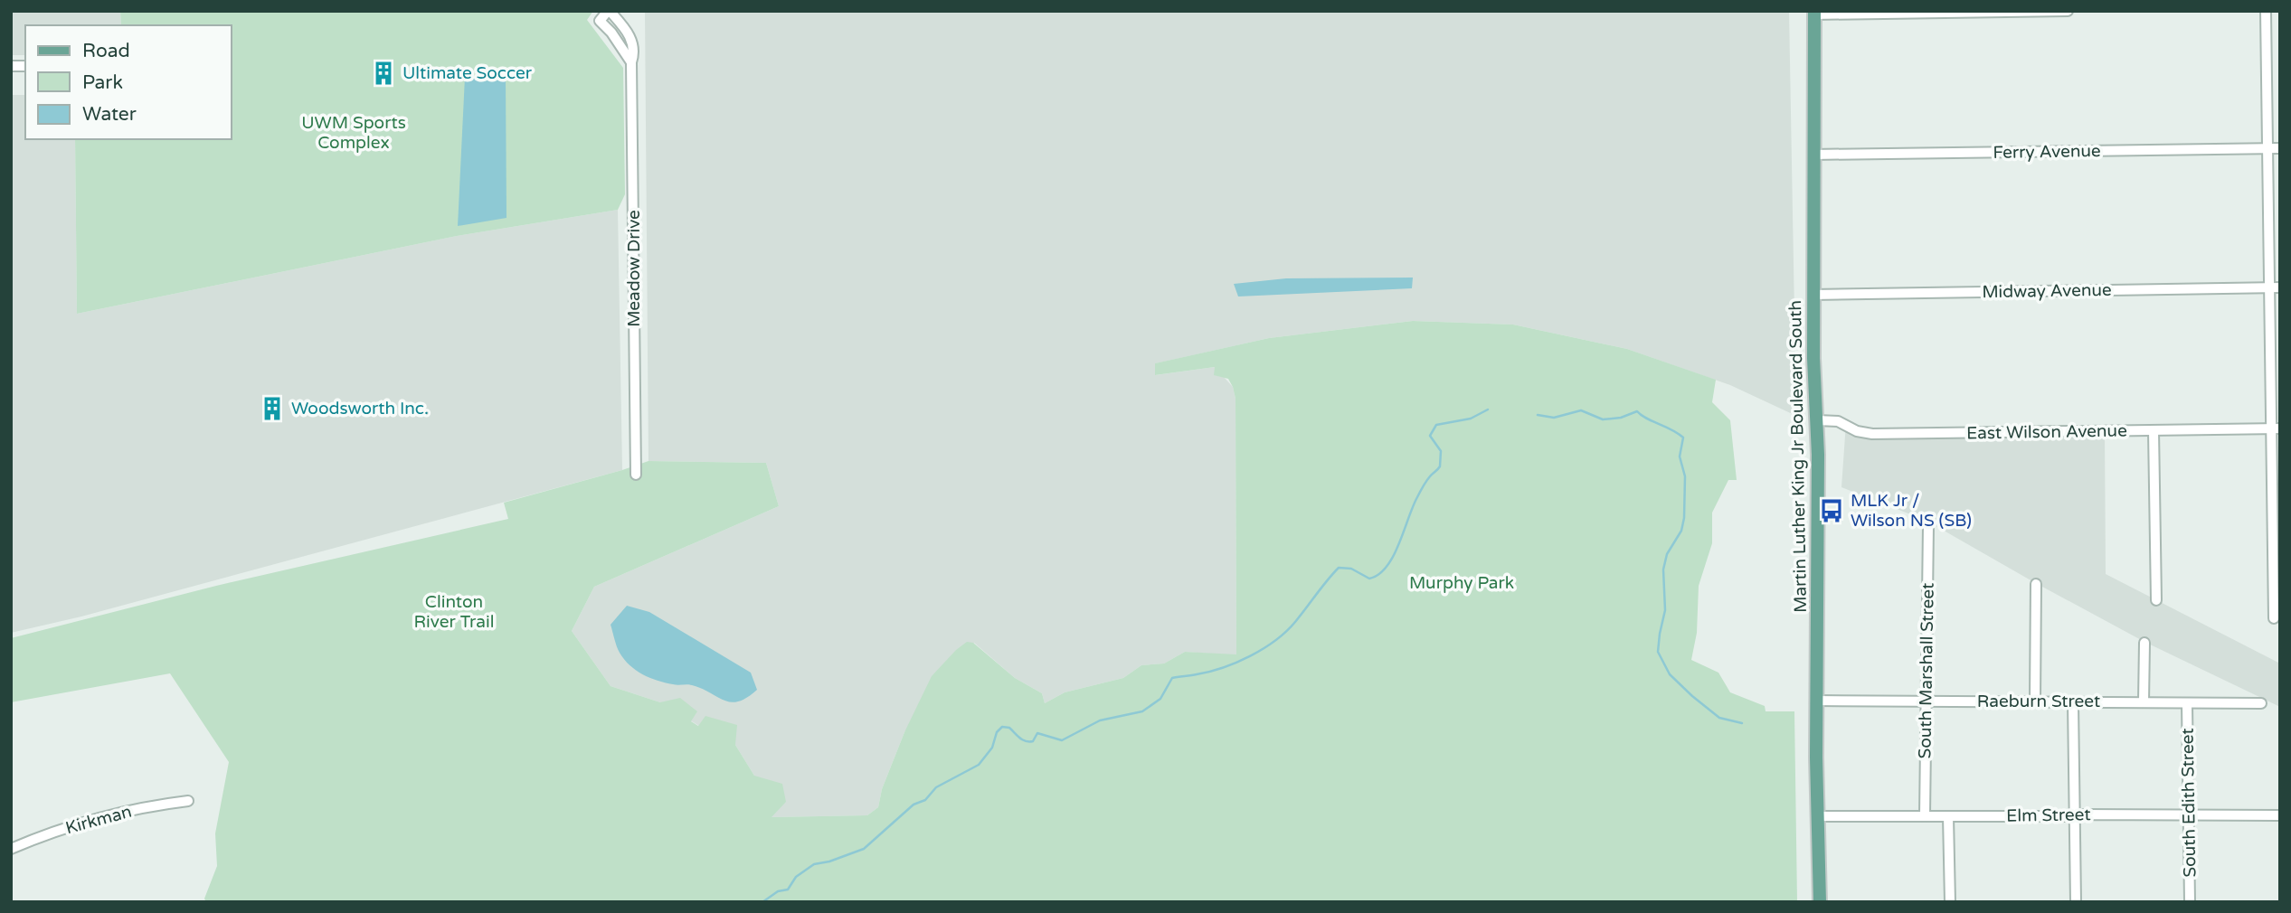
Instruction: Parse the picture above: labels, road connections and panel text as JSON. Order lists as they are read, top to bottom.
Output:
{
  "streets": {
    "main road": ["Martin Luther King Jr Boulevard South"],
    "street": [
      "Ferry Avenue",
      "Meadow Drive",
      "Midway Avenue",
      "East Wilson Avenue",
      "South Marshall Street",
      "Raeburn Street",
      "South Edith Street",
      "Elm Street",
      "Kirkman"
    ]
  },
  "crossings": [
    ["Ferry Avenue", "Martin Luther King Jr Boulevard South"],
    ["Midway Avenue", "Martin Luther King Jr Boulevard South"],
    ["East Wilson Avenue", "Martin Luther King Jr Boulevard South"],
    ["Martin Luther King Jr Boulevard South", "Raeburn Street"],
    ["Martin Luther King Jr Boulevard South", "Elm Street"],
    ["South Marshall Street", "Raeburn Street"],
    ["South Marshall Street", "Elm Street"],
    ["Raeburn Street", "South Edith Street"],
    ["South Edith Street", "Elm Street"]
  ],
  "parks": ["UWM Sports Complex", "Murphy Park", "Clinton River Trail"],
  "places": {
    "building": ["Ultimate Soccer", "Woodsworth Inc."],
    "bus stop": ["MLK Jr / Wilson NS (SB)"]
  },
  "legend": ["Road", "Park", "Water"]
}
